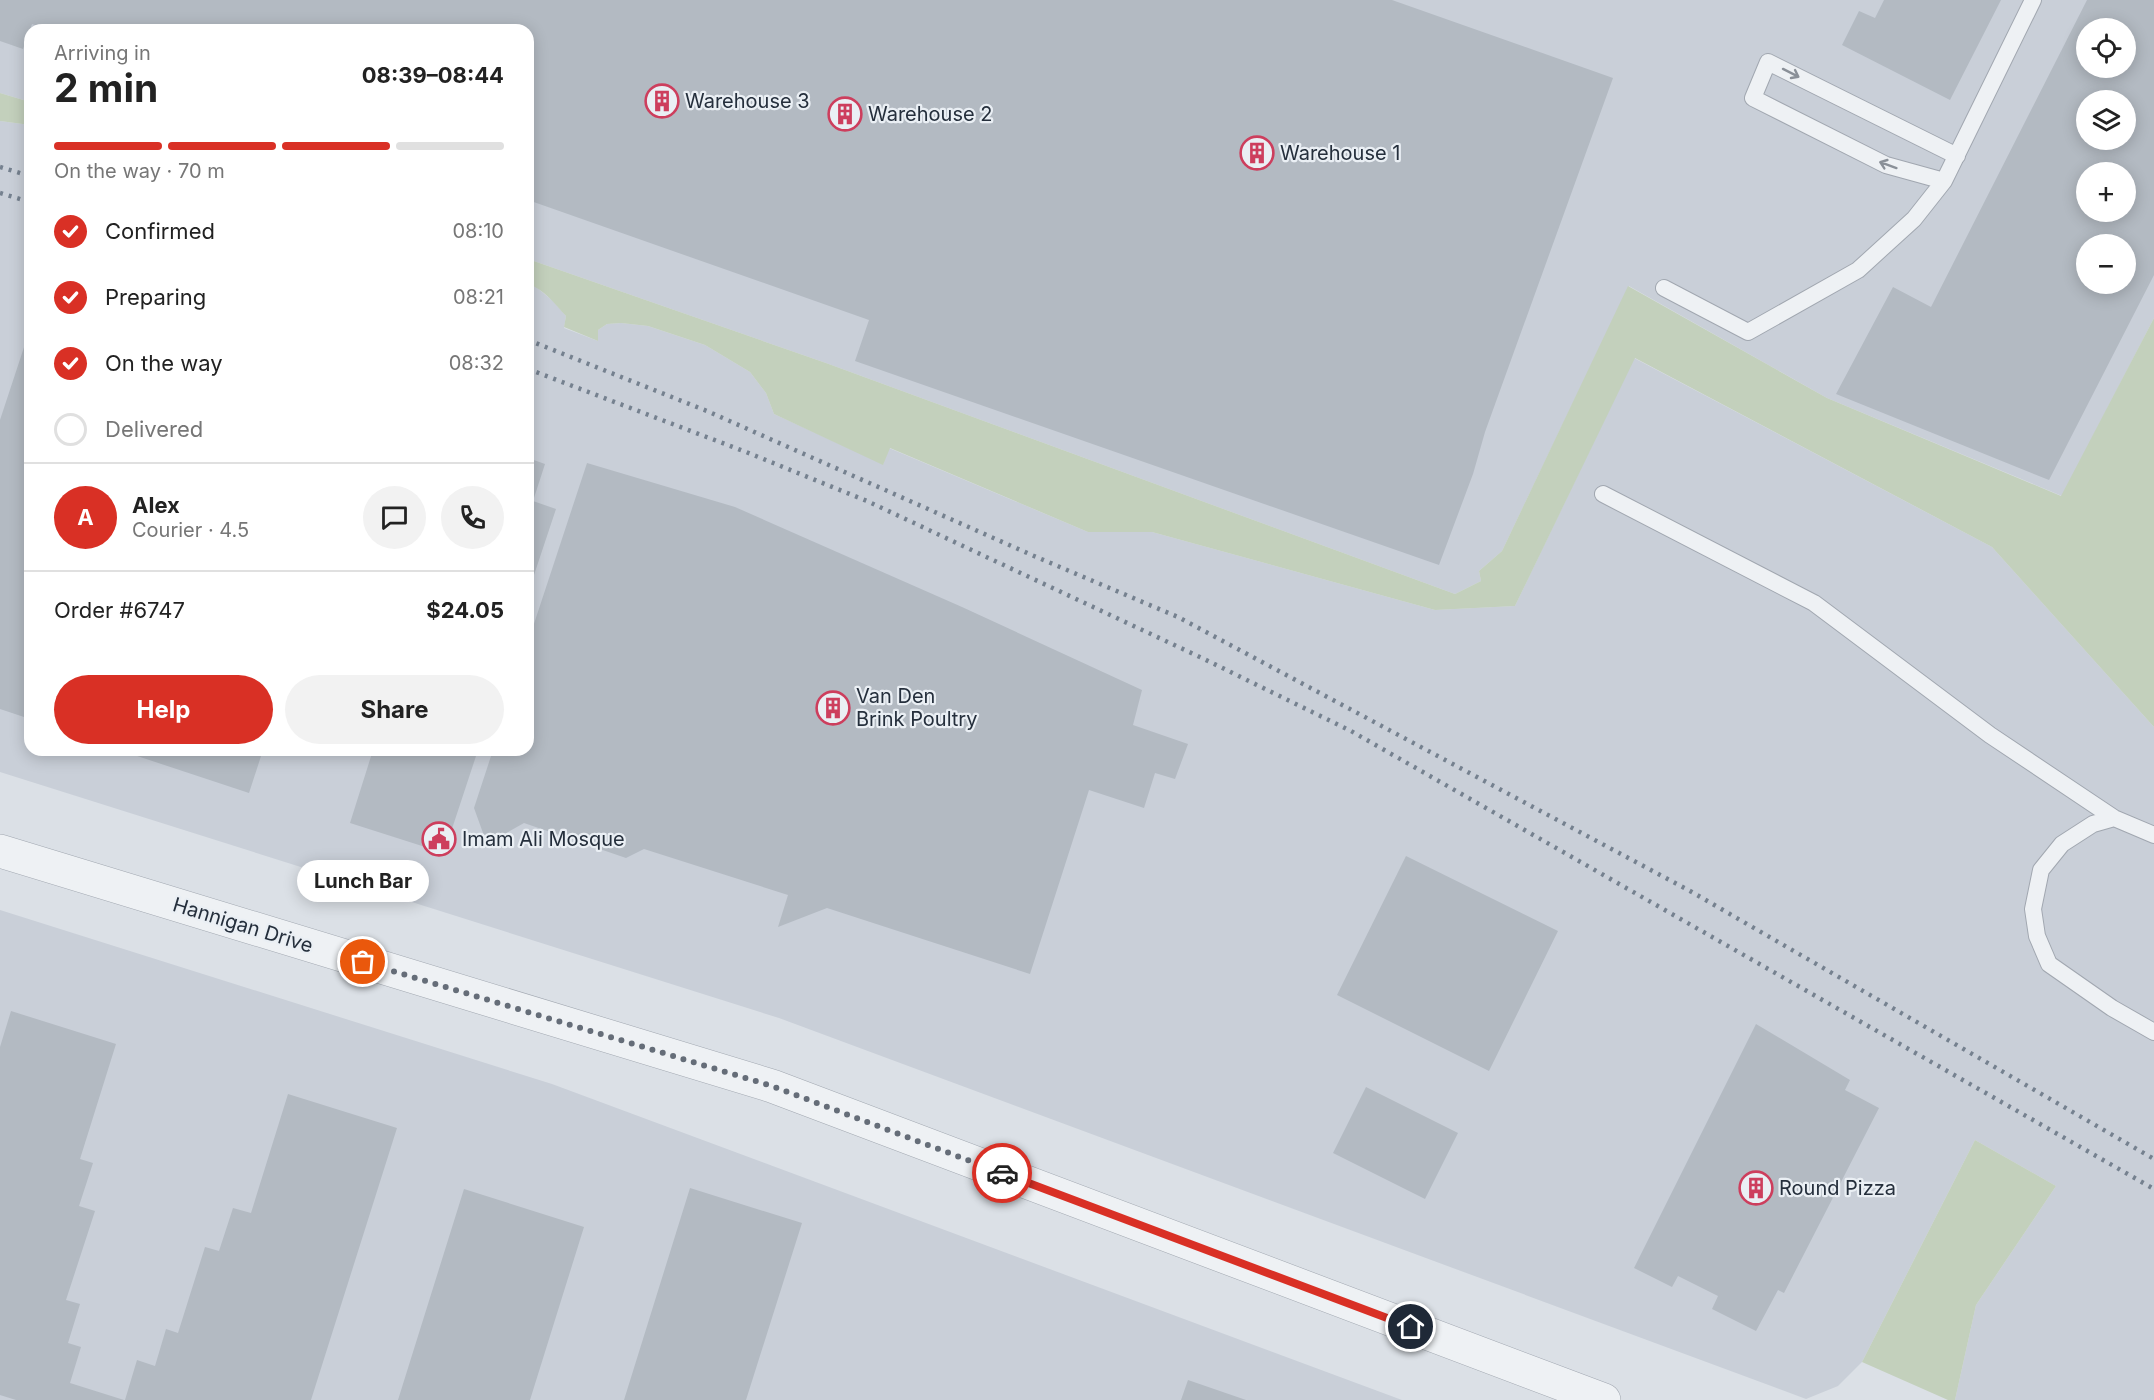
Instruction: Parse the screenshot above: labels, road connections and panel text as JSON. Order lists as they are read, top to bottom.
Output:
{
  "streets": {
    "street": ["Hannigan Drive"]
  },
  "places": {
    "building": [
      "Warehouse 3",
      "Warehouse 2",
      "Warehouse 1",
      "Van Den Brink Poultry",
      "Round Pizza"
    ],
    "public building": ["Imam Ali Mosque"],
    "other": ["Lunch Bar"]
  },
  "page": {
    "map_buttons": ["+", "−"],
    "heading": ["2 min", "Arriving in", "08:39–08:44"],
    "panel": [
      "Alex",
      "Courier · 4.5",
      "Order #6747",
      "$24.05"
    ],
    "bar": "On the way · 70 m",
    "list": [
      ["Confirmed", "08:10"],
      ["Preparing", "08:21"],
      ["On the way", "08:32"],
      "Delivered"
    ],
    "round": "A",
    "buttons": ["Help", "Share"],
    "bubble": "Lunch Bar"
  }
}
